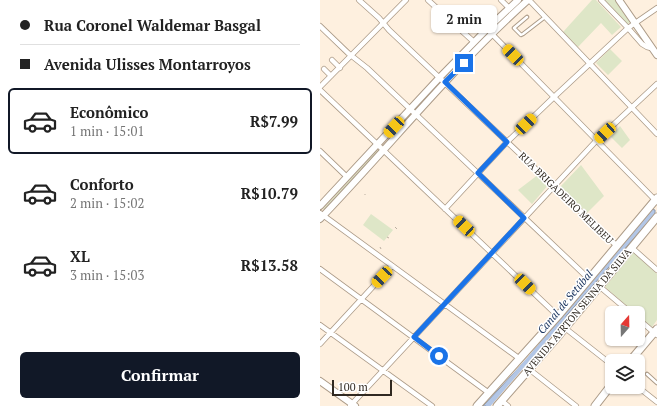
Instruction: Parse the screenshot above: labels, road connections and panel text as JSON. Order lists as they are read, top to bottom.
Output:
{
  "streets": {
    "main road": ["AVENIDA AYRTON SENNA DA SILVA"],
    "street": ["RUA BRIGADEIRO MELIBEU"]
  },
  "crossings": [
    ["RUA BRIGADEIRO MELIBEU", "AVENIDA AYRTON SENNA DA SILVA"]
  ],
  "water": ["Canal de Setúbal"],
  "scale_bar": "100 m",
  "north": "top",
  "page": {
    "banner": ["Rua Coronel Waldemar Basgal", "Avenida Ulisses Montarroyos"],
    "bubble": "2 min",
    "list": [
      {
        "name": "Econômico",
        "note": "1 min · 15:01",
        "value": "R$7.99"
      },
      {
        "name": "Conforto",
        "note": "2 min · 15:02",
        "value": "R$10.79"
      },
      {
        "name": "XL",
        "note": "3 min · 15:03",
        "value": "R$13.58"
      }
    ],
    "buttons": "Confirmar",
    "scale": "100 m"
  }
}
